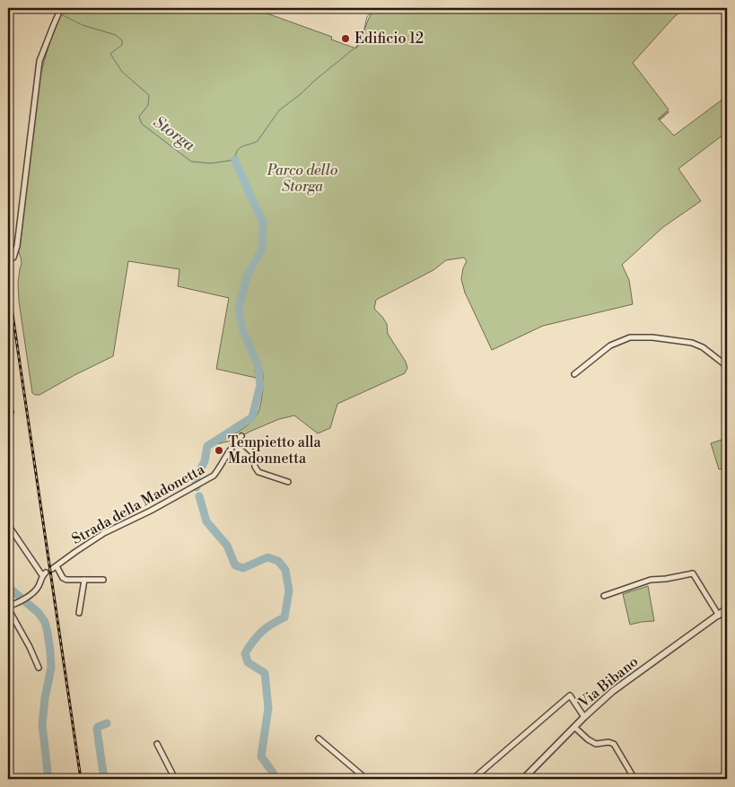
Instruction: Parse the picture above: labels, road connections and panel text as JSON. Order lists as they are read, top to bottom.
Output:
{
  "streets": {
    "street": ["Strada della Madonetta", "Via Bibano"]
  },
  "water": ["Storga"],
  "parks": ["Parco dello Storga"],
  "places": ["Edificio 12", "Tempietto alla Madonnetta"]
}
